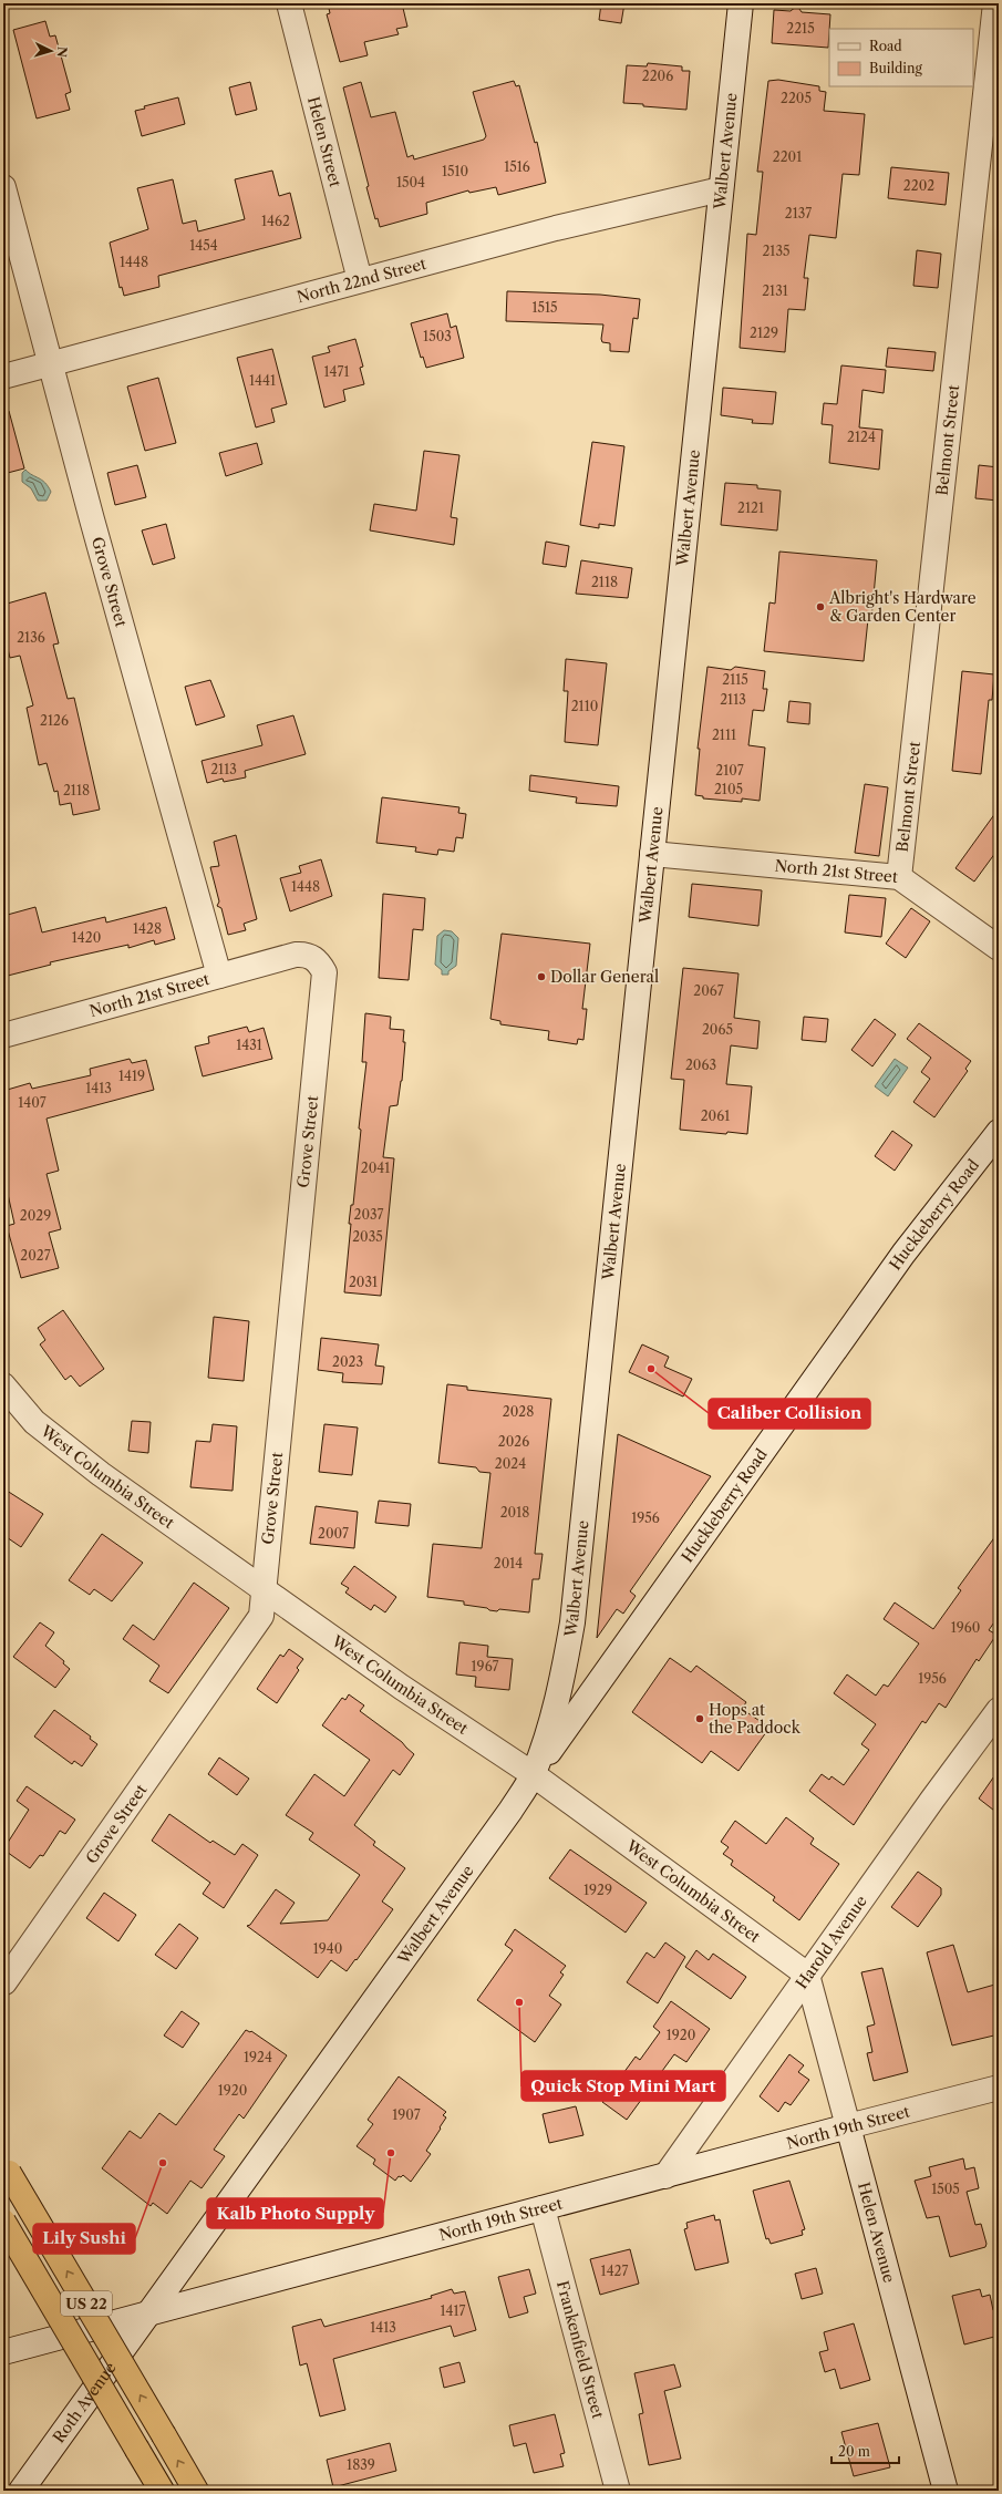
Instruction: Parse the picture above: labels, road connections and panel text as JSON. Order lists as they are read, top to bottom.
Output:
{
  "streets": {
    "highway": ["US 22"],
    "street": [
      "Helen Street",
      "Walbert Avenue",
      "North 22nd Street",
      "Belmont Street",
      "Grove Street",
      "North 21st Street",
      "Huckleberry Road",
      "West Columbia Street",
      "Harold Avenue",
      "North 19th Street",
      "Helen Avenue",
      "Frankenfield Street",
      "Roth Avenue"
    ]
  },
  "crossings": [
    ["Helen Street", "North 22nd Street"],
    ["Walbert Avenue", "North 22nd Street"],
    ["Walbert Avenue", "North 21st Street"],
    ["Walbert Avenue", "Huckleberry Road"],
    ["Walbert Avenue", "West Columbia Street"],
    ["Walbert Avenue", "North 19th Street"],
    ["Walbert Avenue", "Roth Avenue"],
    ["North 22nd Street", "Grove Street"],
    ["Belmont Street", "North 21st Street"],
    ["Grove Street", "North 21st Street"],
    ["Grove Street", "West Columbia Street"],
    ["Huckleberry Road", "West Columbia Street"],
    ["West Columbia Street", "Harold Avenue"],
    ["West Columbia Street", "Helen Avenue"],
    ["Harold Avenue", "North 19th Street"],
    ["Harold Avenue", "Helen Avenue"],
    ["North 19th Street", "Helen Avenue"],
    ["North 19th Street", "Frankenfield Street"],
    ["North 19th Street", "Roth Avenue"]
  ],
  "places": [
    "Albright's Hardware & Garden Center",
    "Dollar General",
    "Caliber Collision",
    "Hops at the Paddock",
    "Quick Stop Mini Mart",
    "Kalb Photo Supply",
    "Lily Sushi"
  ],
  "house_numbers": [
    "2215",
    "2206",
    "2205",
    "2201",
    "1516",
    "1510",
    "1504",
    "2202",
    "2137",
    "1462",
    "1454",
    "2135",
    "1448",
    "2131",
    "1515",
    "2129",
    "1503",
    "1471",
    "1441",
    "2124",
    "2121",
    "2118",
    "2136",
    "2115",
    "2113",
    "2110",
    "2126",
    "2111",
    "2113",
    "2107",
    "2105",
    "2118",
    "1448",
    "1428",
    "1420",
    "2067",
    "2065",
    "1431",
    "2063",
    "1419",
    "1413",
    "1407",
    "2061",
    "2041",
    "2037",
    "2029",
    "2035",
    "2027",
    "2031",
    "2023",
    "2028",
    "2026",
    "2024",
    "2018",
    "1956",
    "2007",
    "2014",
    "1960",
    "1967",
    "1956",
    "1929",
    "1940",
    "1920",
    "1924",
    "1920",
    "1907",
    "1505",
    "1427",
    "1417",
    "1413",
    "1839"
  ],
  "legend": ["Road", "Building"],
  "scale_bar": "20 m",
  "north": "right"
}
